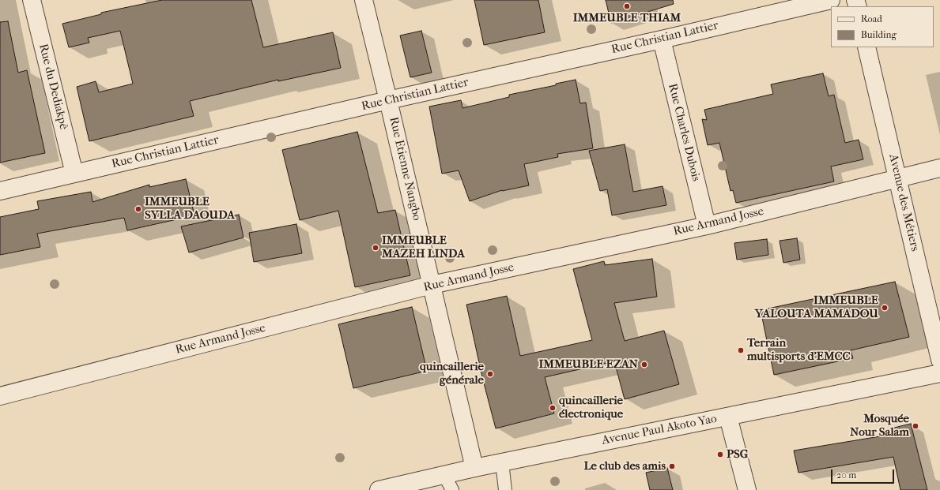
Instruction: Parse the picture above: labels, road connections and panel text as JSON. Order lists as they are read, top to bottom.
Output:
{
  "streets": {
    "street": [
      "Rue Christian Lattier",
      "Rue du Dediakpê",
      "Rue Charles Dubois",
      "Rue Etienne Nangbo",
      "Avenue des Métiers",
      "Rue Armand Josse",
      "Avenue Paul Akoto Yao"
    ]
  },
  "crossings": [
    ["Rue Christian Lattier", "Rue du Dediakpê"],
    ["Rue Christian Lattier", "Rue Charles Dubois"],
    ["Rue Christian Lattier", "Rue Etienne Nangbo"],
    ["Rue Charles Dubois", "Rue Armand Josse"],
    ["Rue Etienne Nangbo", "Rue Armand Josse"],
    ["Rue Etienne Nangbo", "Avenue Paul Akoto Yao"],
    ["Avenue des Métiers", "Rue Armand Josse"]
  ],
  "places": [
    "IMMEUBLE THIAM",
    "IMMEUBLE SYLLA DAOUDA",
    "IMMEUBLE MAZEH LINDA",
    "IMMEUBLE YALOUTA MAMADOU",
    "Terrain multisports d'EMCC",
    "IMMEUBLE EZAN",
    "quincaillerie générale",
    "quincaillerie électronique",
    "Mosquée Nour Salam",
    "PSG",
    "Le club des amis"
  ],
  "legend": ["Road", "Building"],
  "scale_bar": "20 m"
}
